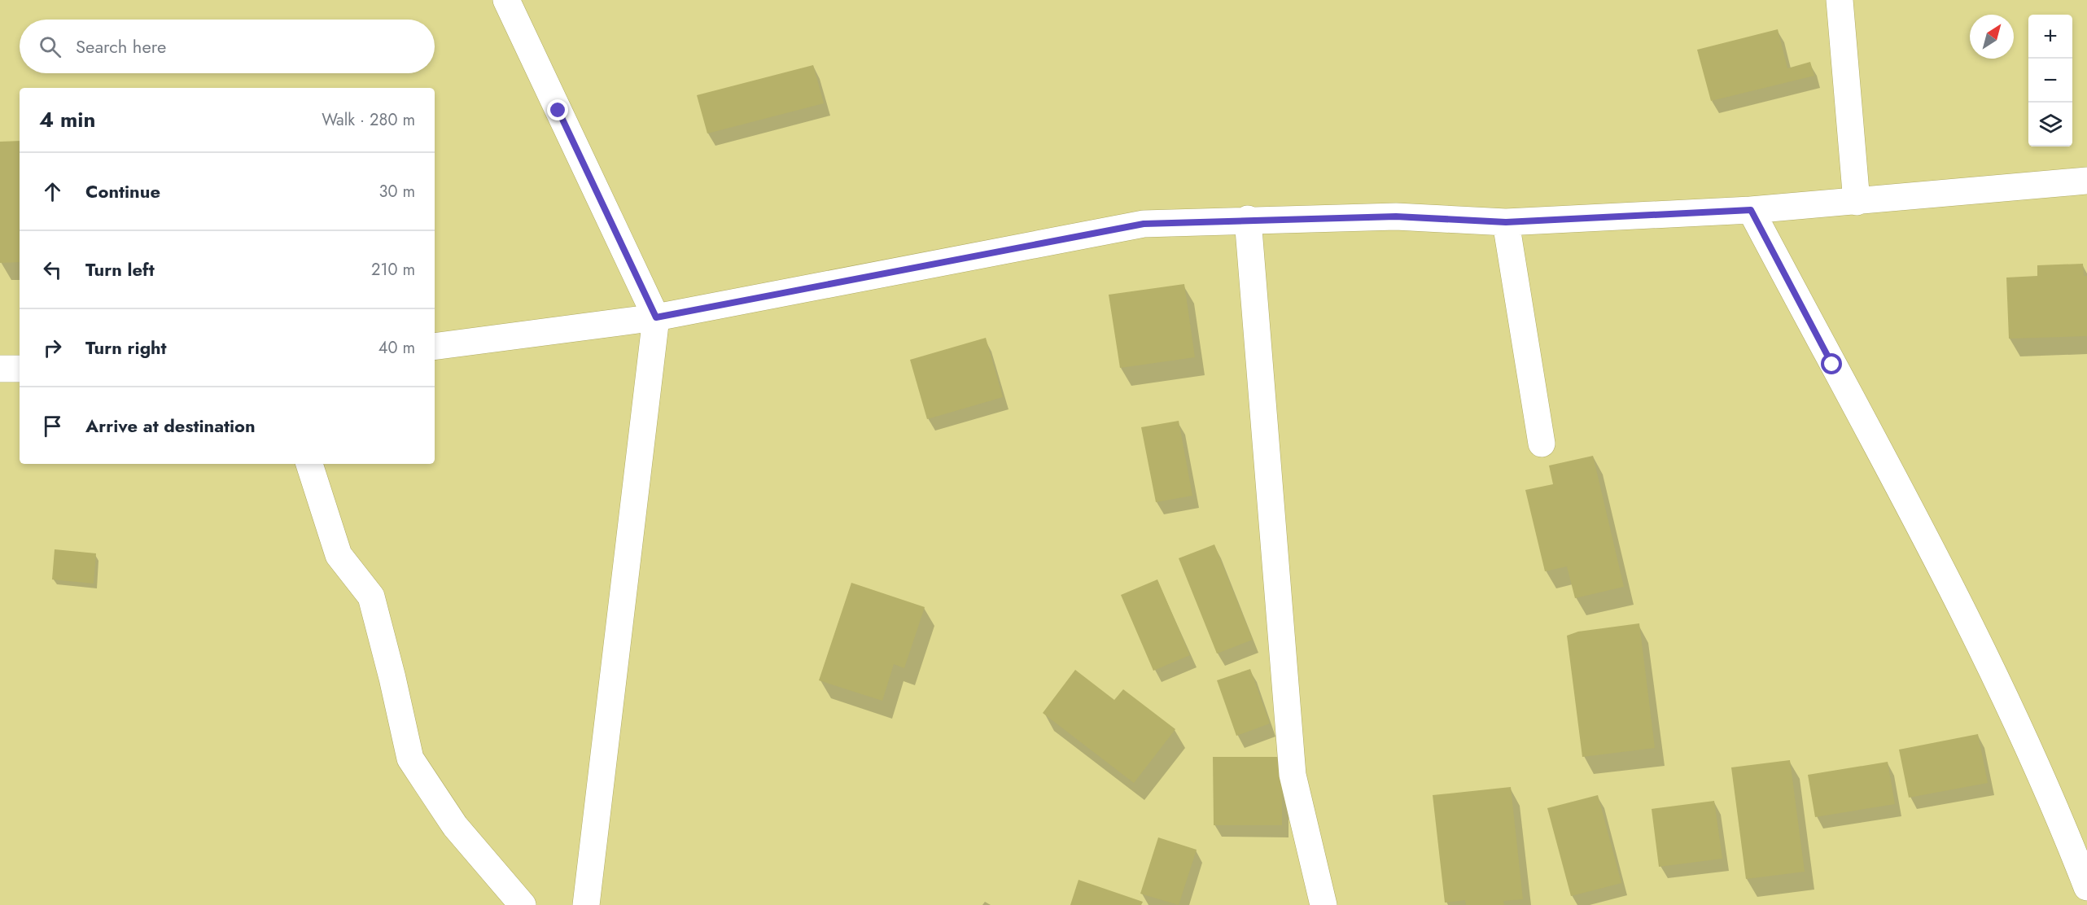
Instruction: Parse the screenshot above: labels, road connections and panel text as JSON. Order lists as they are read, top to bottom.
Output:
{
  "north": "top right",
  "page": {
    "map_buttons": ["+", "−"],
    "search": "Search here",
    "heading": ["4 min", "Walk · 280 m"],
    "list": [
      ["Continue", "30 m"],
      ["Turn left", "210 m"],
      ["Turn right", "40 m"],
      "Arrive at destination"
    ]
  }
}
